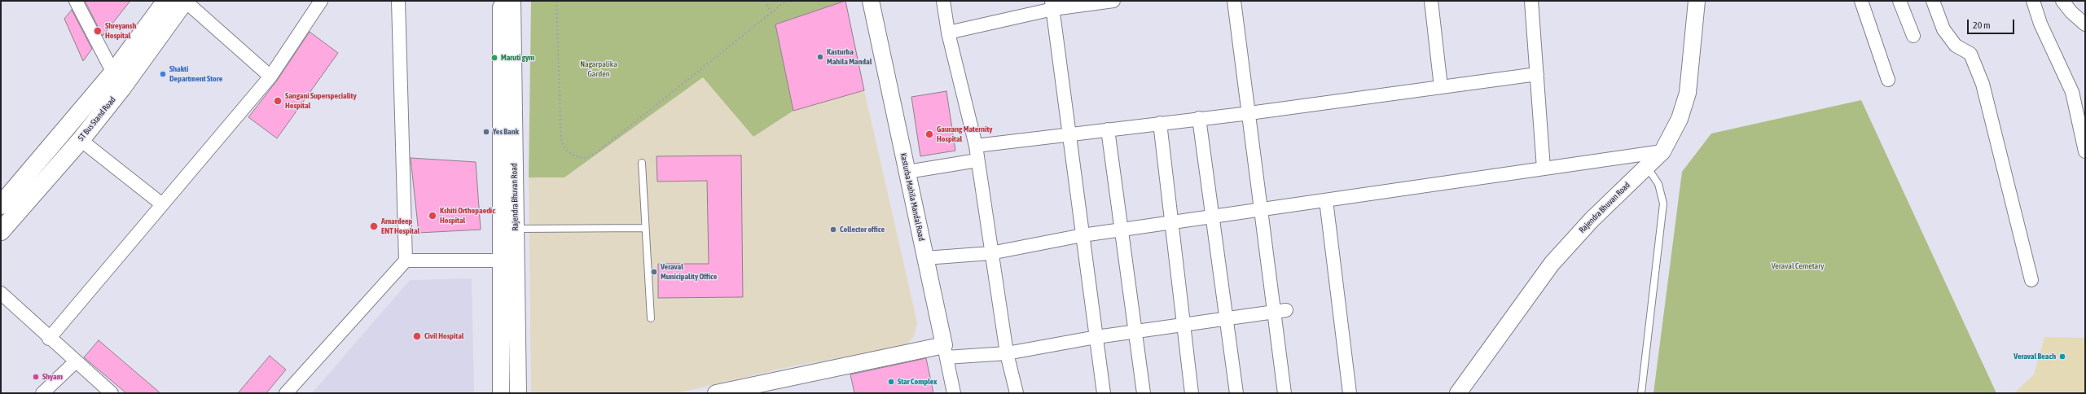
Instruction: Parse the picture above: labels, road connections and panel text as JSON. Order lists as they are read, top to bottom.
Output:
{
  "streets": {
    "main road": ["ST Bus Stand Road"],
    "street": ["Rajendra Bhuvan Road", "Kasturba Mahila Mandal Road"]
  },
  "parks": ["Nagarpalika Garden", "Veraval Cemetary"],
  "places": [
    "Shreyansh Hospital",
    "Kasturba Mahila Mandal",
    "Maruti gym",
    "Shakti Department Store",
    "Sangani Superspeciality Hospital",
    "Yes Bank",
    "Gaurang Maternity Hospital",
    "Kshiti Orthopaedic Hospital",
    "Amardeep ENT Hospital",
    "Collector office",
    "Veraval Municipality Office",
    "Civil Hospital",
    "Veraval Beach",
    "Shyam",
    "Star Complex"
  ],
  "scale_bar": "20 m"
}
